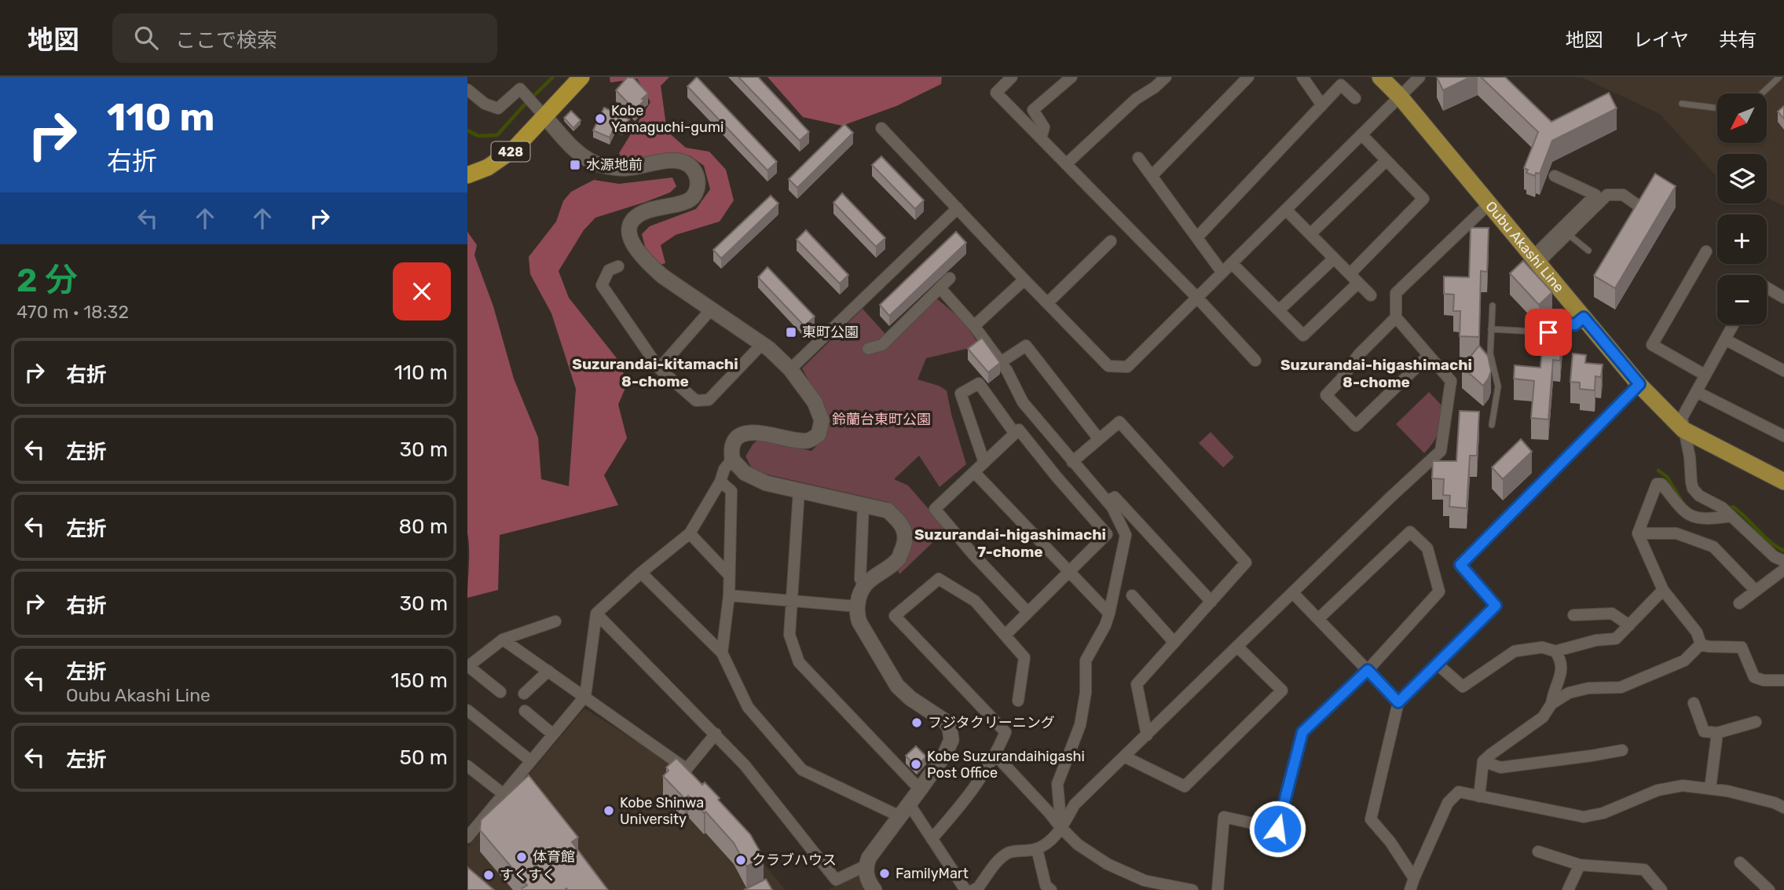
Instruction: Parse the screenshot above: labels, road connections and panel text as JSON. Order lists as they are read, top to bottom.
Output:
{
  "streets": {
    "highway": ["428"],
    "main road": ["Oubu Akashi Line"]
  },
  "districts": ["Suzurandai-kitamachi 8-chome", "Suzurandai-higashimachi 8-chome", "Suzurandai-higashimachi 7-chome"],
  "parks": ["鈴蘭台東町公園"],
  "places": {
    "other": [
      "Kobe Yamaguchi-gumi",
      "フジタクリーニング",
      "Kobe Suzurandaihigashi Post Office",
      "Kobe Shinwa University",
      "体育館",
      "クラブハウス",
      "FamilyMart",
      "すくすく"
    ],
    "transit": ["水源地前", "東町公園"]
  },
  "north": "bottom left",
  "page": {
    "header": "地図",
    "search": "ここで検索",
    "nav": ["地図", "レイヤ", "共有"],
    "turn": ["110 m", "右折"],
    "map_buttons": ["+", "−"],
    "heading": ["2 分", "470 m · 18:32"],
    "list": [
      {
        "name": "右折",
        "value": "110 m"
      },
      {
        "name": "左折",
        "value": "30 m"
      },
      {
        "name": "左折",
        "value": "80 m"
      },
      {
        "name": "右折",
        "value": "30 m"
      },
      {
        "name": "左折",
        "note": "Oubu Akashi Line",
        "value": "150 m"
      },
      {
        "name": "左折",
        "value": "50 m"
      }
    ]
  }
}
